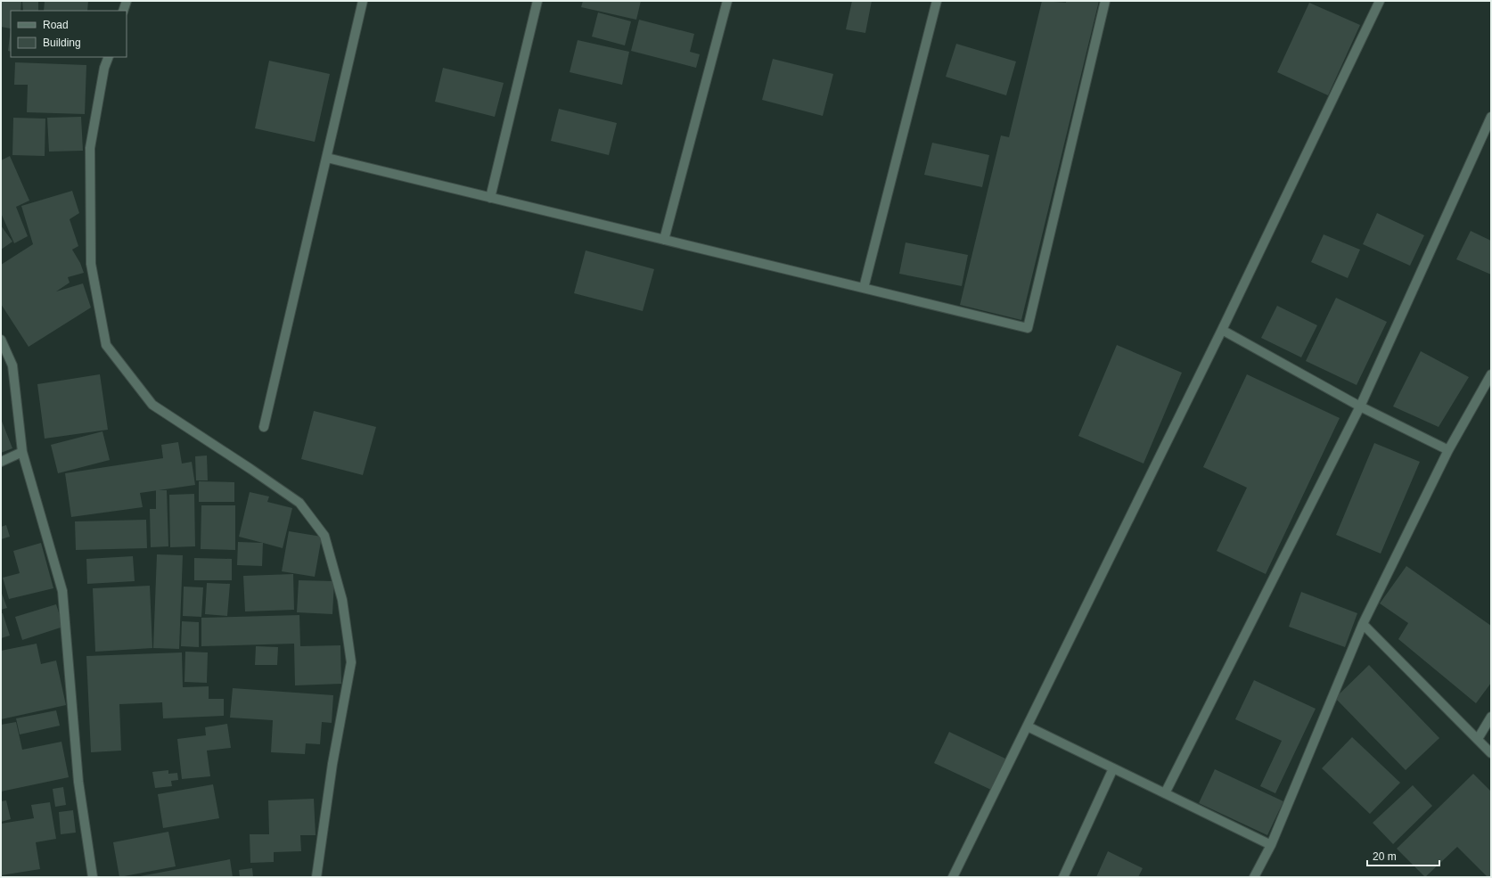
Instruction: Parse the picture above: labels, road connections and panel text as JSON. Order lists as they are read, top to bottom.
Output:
{
  "legend": ["Road", "Building"],
  "scale_bar": "20 m"
}
